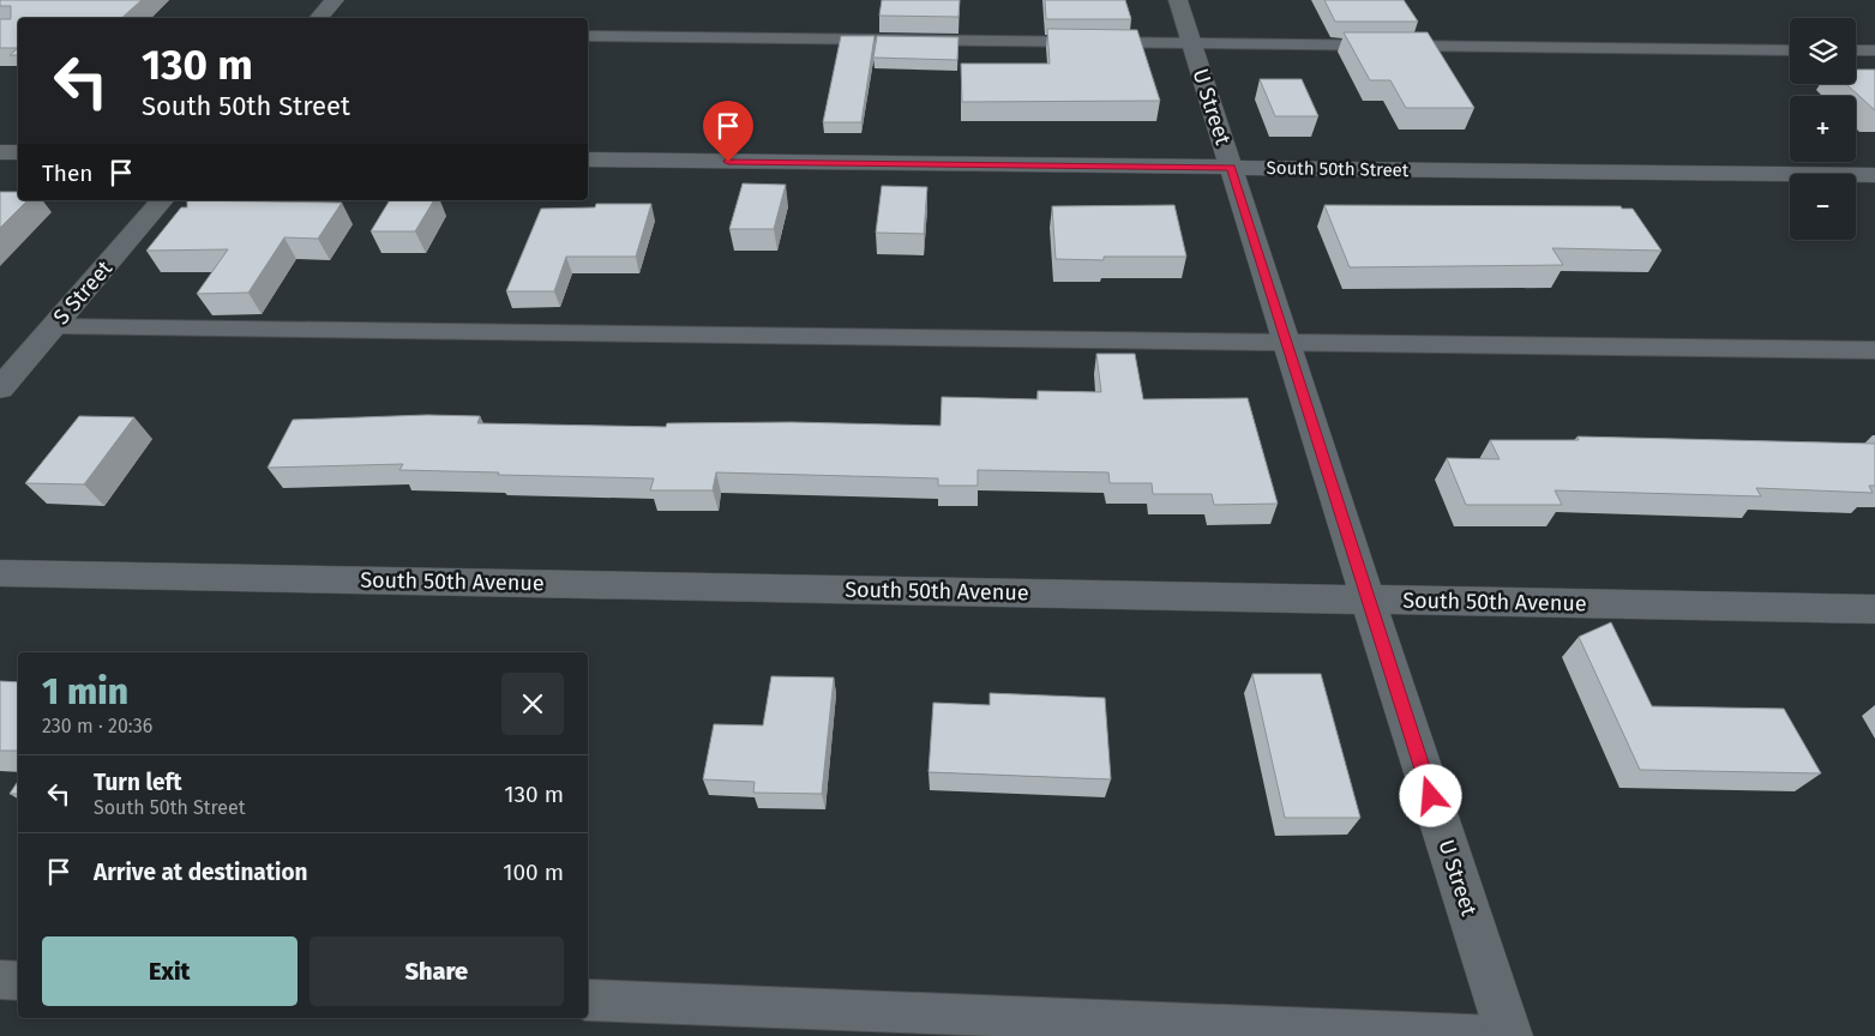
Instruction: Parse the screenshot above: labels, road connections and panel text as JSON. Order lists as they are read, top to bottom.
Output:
{
  "streets": {
    "street": [
      "U Street",
      "South 50th Street",
      "S Street",
      "South 50th Avenue"
    ]
  },
  "crossings": [
    ["U Street", "South 50th Street"],
    ["U Street", "South 50th Avenue"]
  ],
  "page": {
    "map_buttons": ["+", "−"],
    "turn": ["130 m", "South 50th Street"],
    "then": "Then",
    "heading": ["1 min", "230 m · 20:36"],
    "list": [
      {
        "name": "Turn left",
        "note": "South 50th Street",
        "value": "130 m"
      },
      {
        "name": "Arrive at destination",
        "value": "100 m"
      }
    ],
    "buttons": ["Exit", "Share"]
  }
}
